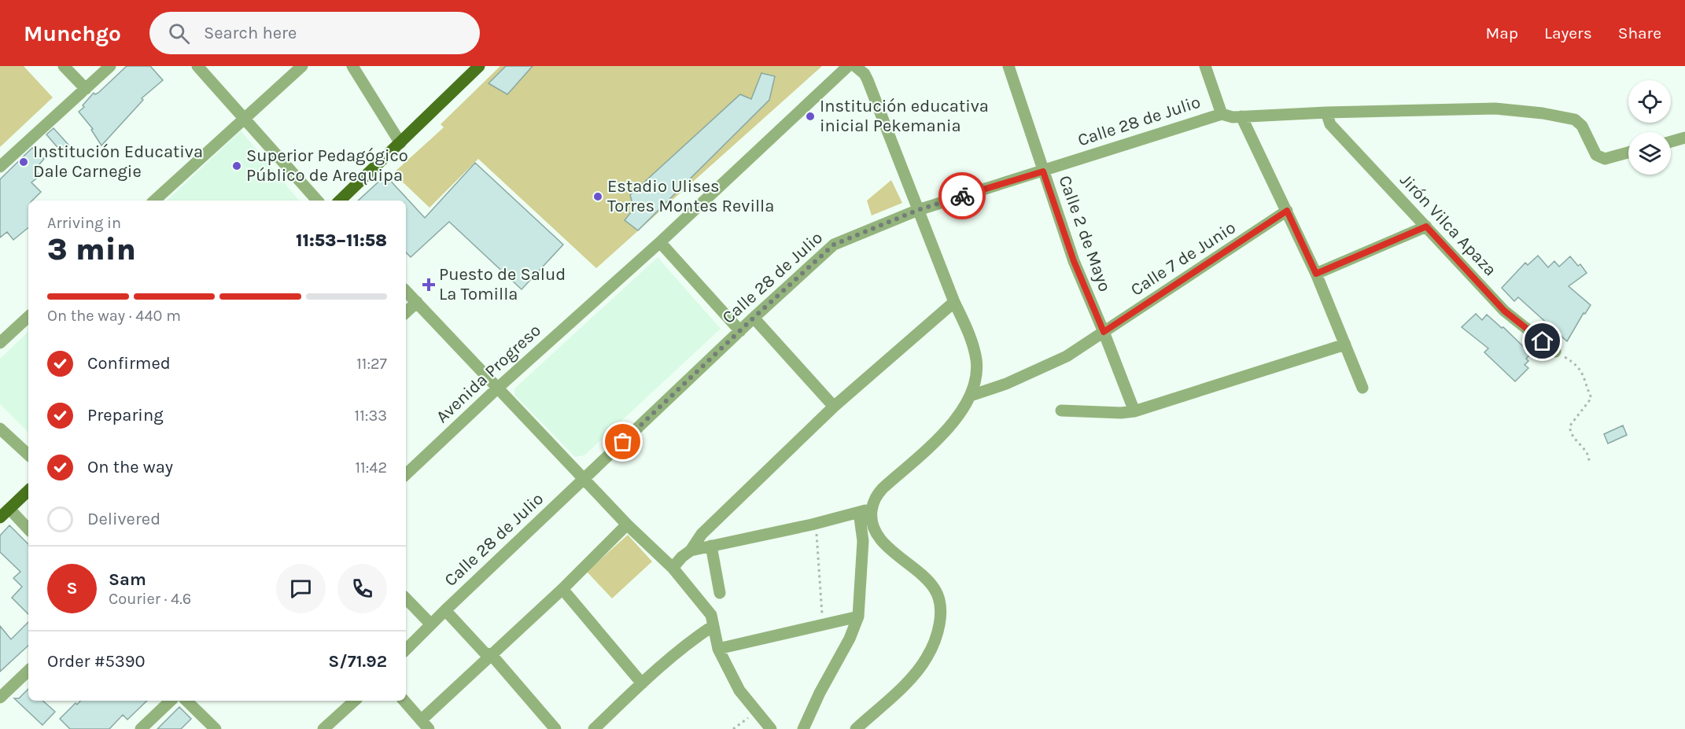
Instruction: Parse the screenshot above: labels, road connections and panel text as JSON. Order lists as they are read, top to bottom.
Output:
{
  "streets": {
    "street": [
      "Calle 28 de Julio",
      "Jirón Vilca Apaza",
      "Calle 2 de Mayo",
      "Calle 7 de Junio",
      "Avenida Progreso"
    ]
  },
  "crossings": [
    ["Calle 28 de Julio", "Jirón Vilca Apaza"],
    ["Calle 28 de Julio", "Calle 2 de Mayo"],
    ["Calle 2 de Mayo", "Calle 7 de Junio"]
  ],
  "places": {
    "other": [
      "Institución educativa inicial Pekemania",
      "Institución Educativa Dale Carnegie",
      "Superior Pedagógico Público de Arequipa",
      "Estadio Ulises Torres Montes Revilla"
    ],
    "health": ["Puesto de Salud La Tomilla"]
  },
  "page": {
    "header": "Munchgo",
    "search": "Search here",
    "nav": ["Map", "Layers", "Share"],
    "heading": ["3 min", "Arriving in", "11:53–11:58"],
    "panel": [
      "Sam",
      "Courier · 4.6",
      "Order #5390",
      "S/71.92"
    ],
    "bar": "On the way · 440 m",
    "list": [
      ["Confirmed", "11:27"],
      ["Preparing", "11:33"],
      ["On the way", "11:42"],
      "Delivered"
    ],
    "round": "S"
  }
}
